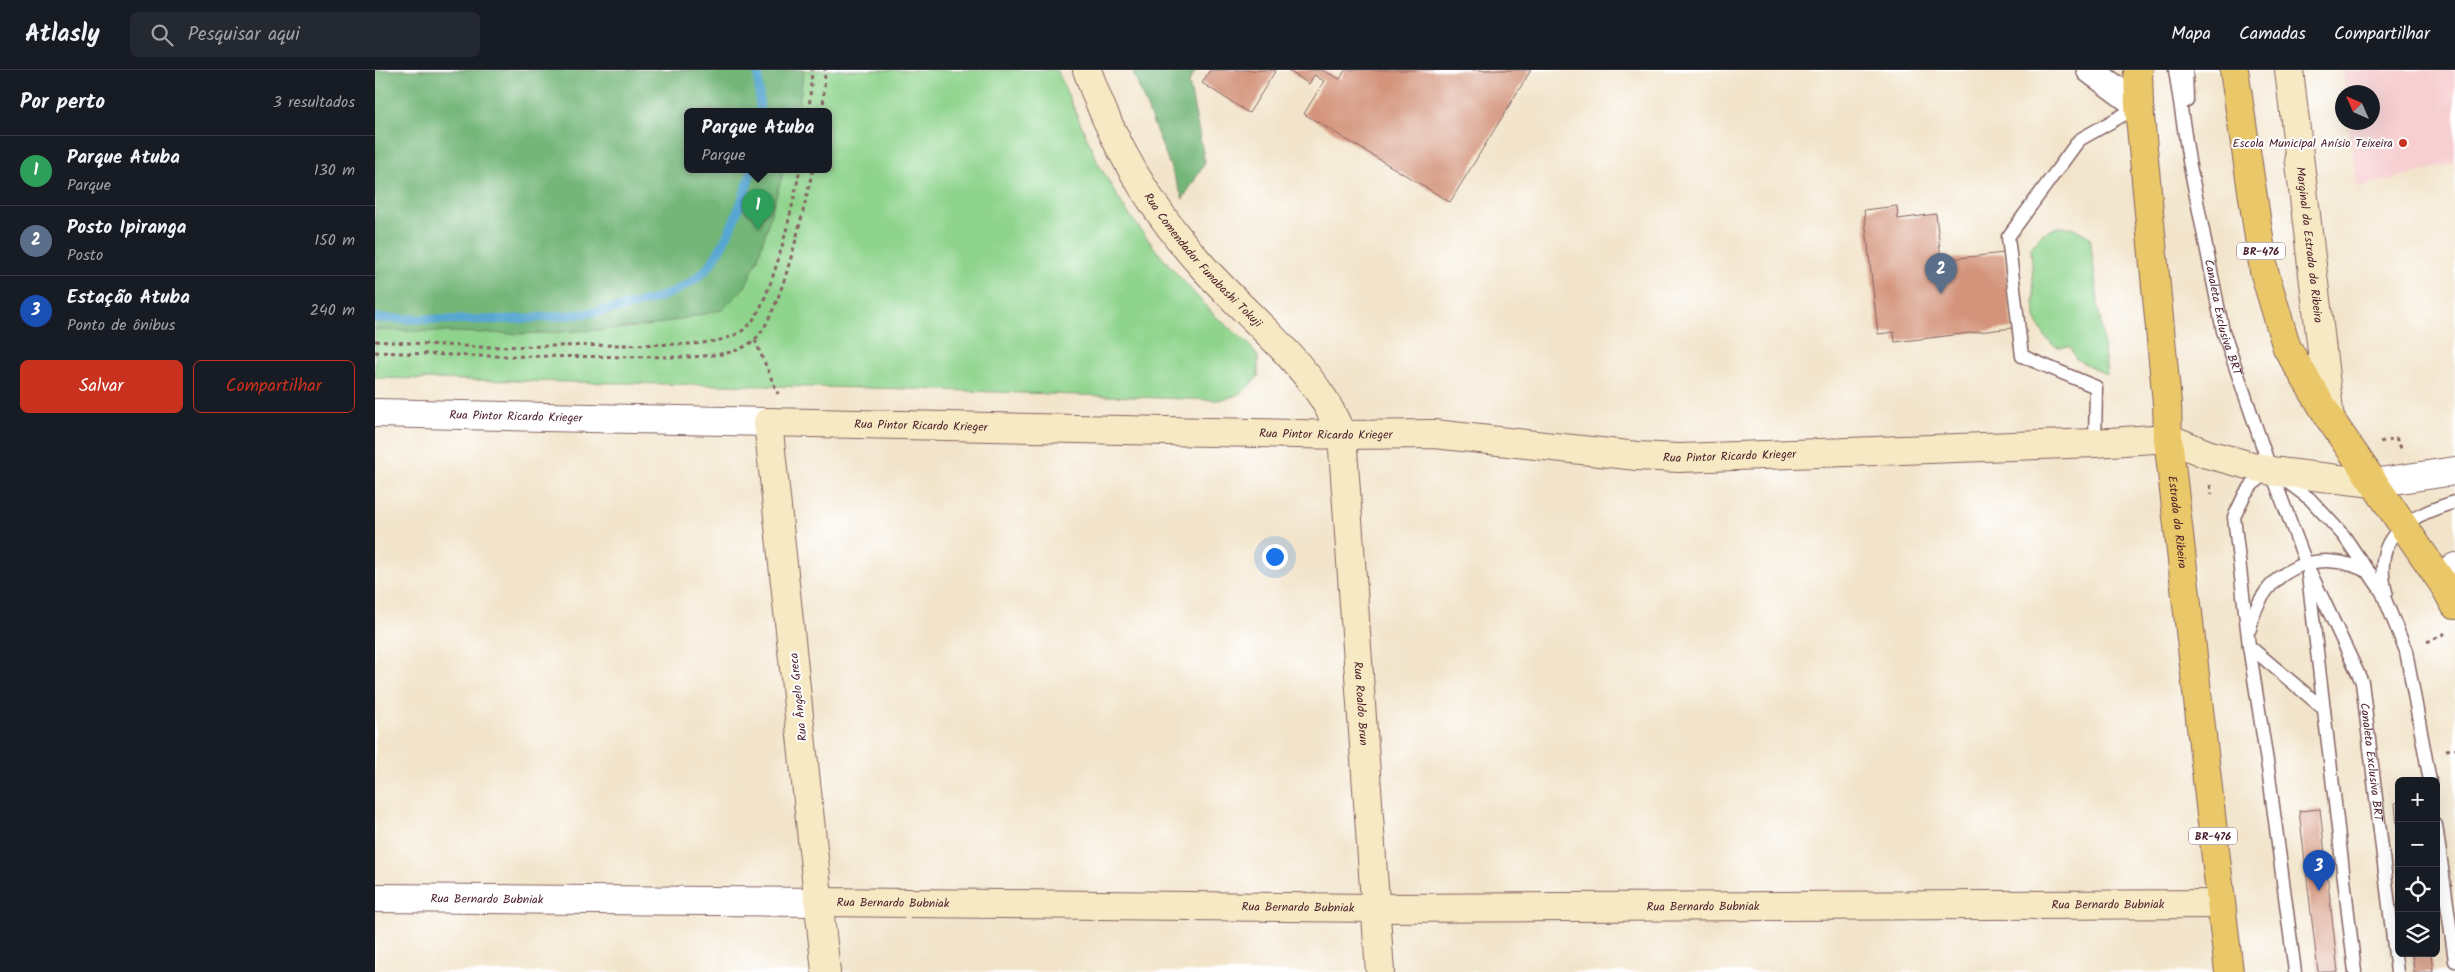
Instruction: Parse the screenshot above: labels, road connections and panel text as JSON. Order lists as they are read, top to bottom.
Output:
{
  "streets": {
    "main road": [
      "Marginal da Estrada da Ribeira",
      "BR-476",
      "Rua Comendador Funabashi Tokuji",
      "Rua Pintor Ricardo Krieger",
      "Estrada da Ribeira",
      "Rua Ângelo Greca",
      "Rua Roaldo Brun",
      "Rua Bernardo Bubniak"
    ],
    "lane": ["Canaleta Exclusiva BRT"]
  },
  "crossings": [
    ["Marginal da Estrada da Ribeira", "BR-476"],
    ["Rua Comendador Funabashi Tokuji", "Rua Pintor Ricardo Krieger"],
    ["Rua Comendador Funabashi Tokuji", "Rua Roaldo Brun"],
    ["Canaleta Exclusiva BRT", "Rua Pintor Ricardo Krieger"],
    ["Rua Pintor Ricardo Krieger", "Estrada da Ribeira"],
    ["Rua Pintor Ricardo Krieger", "Rua Ângelo Greca"],
    ["Rua Pintor Ricardo Krieger", "Rua Roaldo Brun"],
    ["Estrada da Ribeira", "Rua Bernardo Bubniak"],
    ["Rua Ângelo Greca", "Rua Bernardo Bubniak"],
    ["Rua Roaldo Brun", "Rua Bernardo Bubniak"]
  ],
  "places": ["Escola Municipal Anísio Teixeira"],
  "north": "top left",
  "page": {
    "header": "Atlasly",
    "search": "Pesquisar aqui",
    "nav": ["Mapa", "Camadas", "Compartilhar"],
    "heading": ["Por perto", "3 resultados"],
    "popup": ["Parque Atuba", "Parque"],
    "list": [
      {
        "mark": "1",
        "name": "Parque Atuba",
        "note": "Parque",
        "value": "130 m"
      },
      {
        "mark": "2",
        "name": "Posto Ipiranga",
        "note": "Posto",
        "value": "150 m"
      },
      {
        "mark": "3",
        "name": "Estação Atuba",
        "note": "Ponto de ônibus",
        "value": "240 m"
      }
    ],
    "pins": ["1", "2", "3"],
    "buttons": ["Salvar", "Compartilhar"],
    "map_buttons": ["+", "−"]
  }
}
